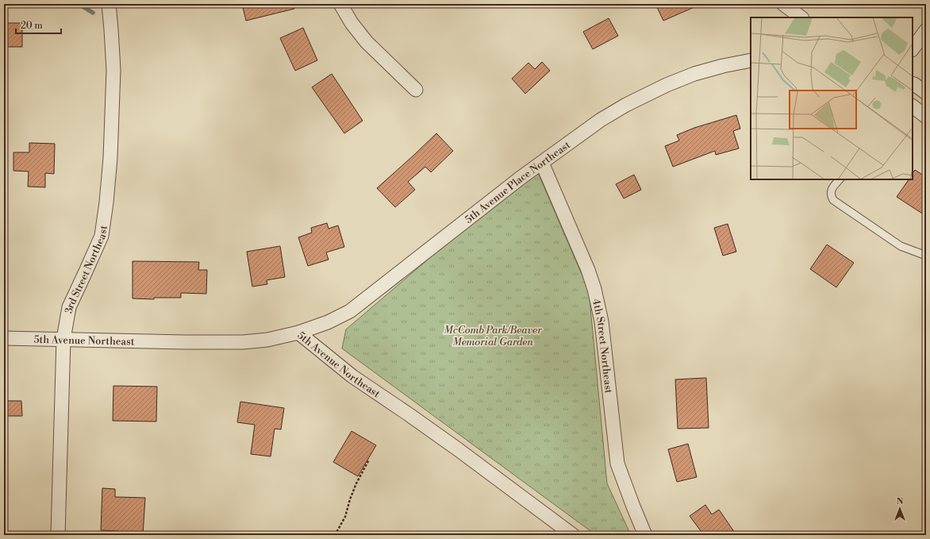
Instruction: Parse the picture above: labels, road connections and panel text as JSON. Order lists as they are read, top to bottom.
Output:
{
  "streets": {
    "street": [
      "5th Avenue Place Northeast",
      "3rd Street Northeast",
      "5th Avenue Northeast",
      "4th Street Northeast"
    ]
  },
  "crossings": [
    ["5th Avenue Place Northeast", "5th Avenue Northeast"],
    ["5th Avenue Place Northeast", "4th Street Northeast"],
    ["3rd Street Northeast", "5th Avenue Northeast"]
  ],
  "parks": ["McComb Park/Beaver Memorial Garden"],
  "scale_bar": "20 m",
  "north": "top"
}
